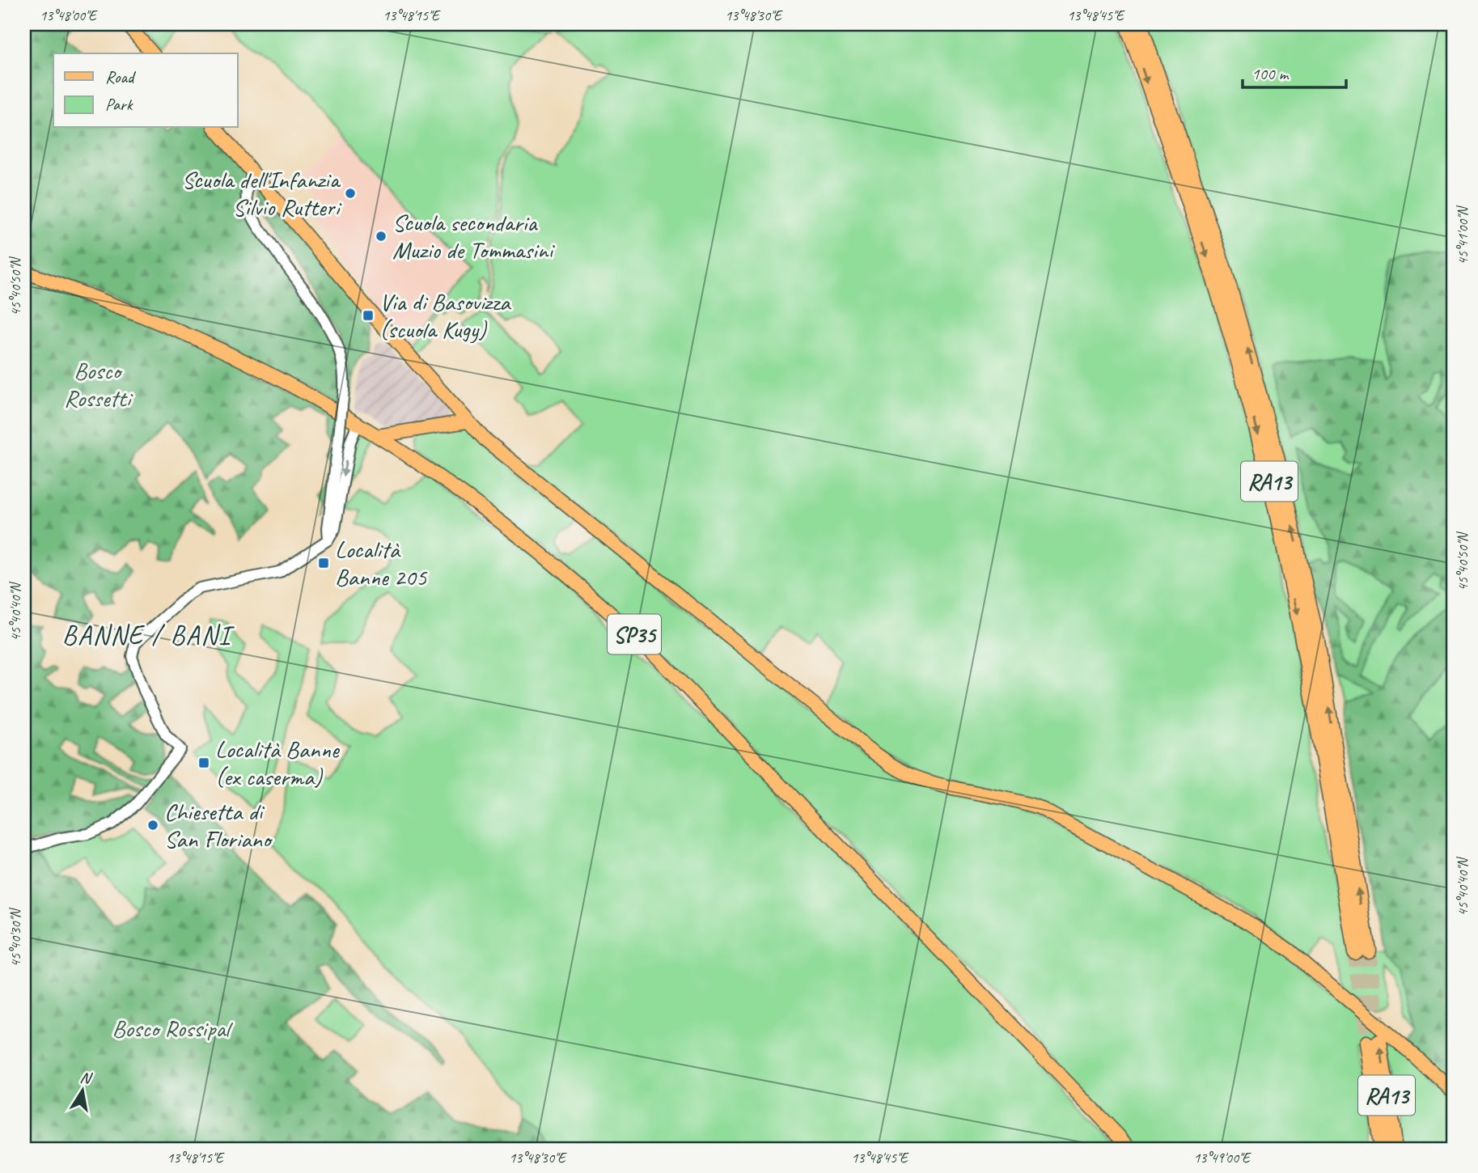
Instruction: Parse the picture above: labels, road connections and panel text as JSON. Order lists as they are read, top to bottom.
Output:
{
  "streets": {
    "highway": ["RA13"],
    "main road": ["SP35"]
  },
  "districts": ["BANNE / BANI"],
  "parks": ["Bosco Rossetti", "Bosco Rossipal"],
  "places": {
    "other": ["Scuola dell'Infanzia Silvio Rutteri", "Scuola secondaria Muzio de Tommasini", "Chiesetta di San Floriano"],
    "transit": ["Via di Basovizza (scuola Kugy)", "Località Banne 205", "Località Banne (ex caserma)"]
  },
  "legend": ["Road", "Park"],
  "scale_bar": "100 m",
  "north": "top",
  "coordinates": [
    "13°48'00\"E",
    "13°48'15\"E",
    "13°48'30\"E",
    "13°48'45\"E",
    "45°41'00\"N",
    "45°40'50\"N",
    "45°40'40\"N",
    "45°40'30\"N",
    "13°49'00\"E"
  ]
}
